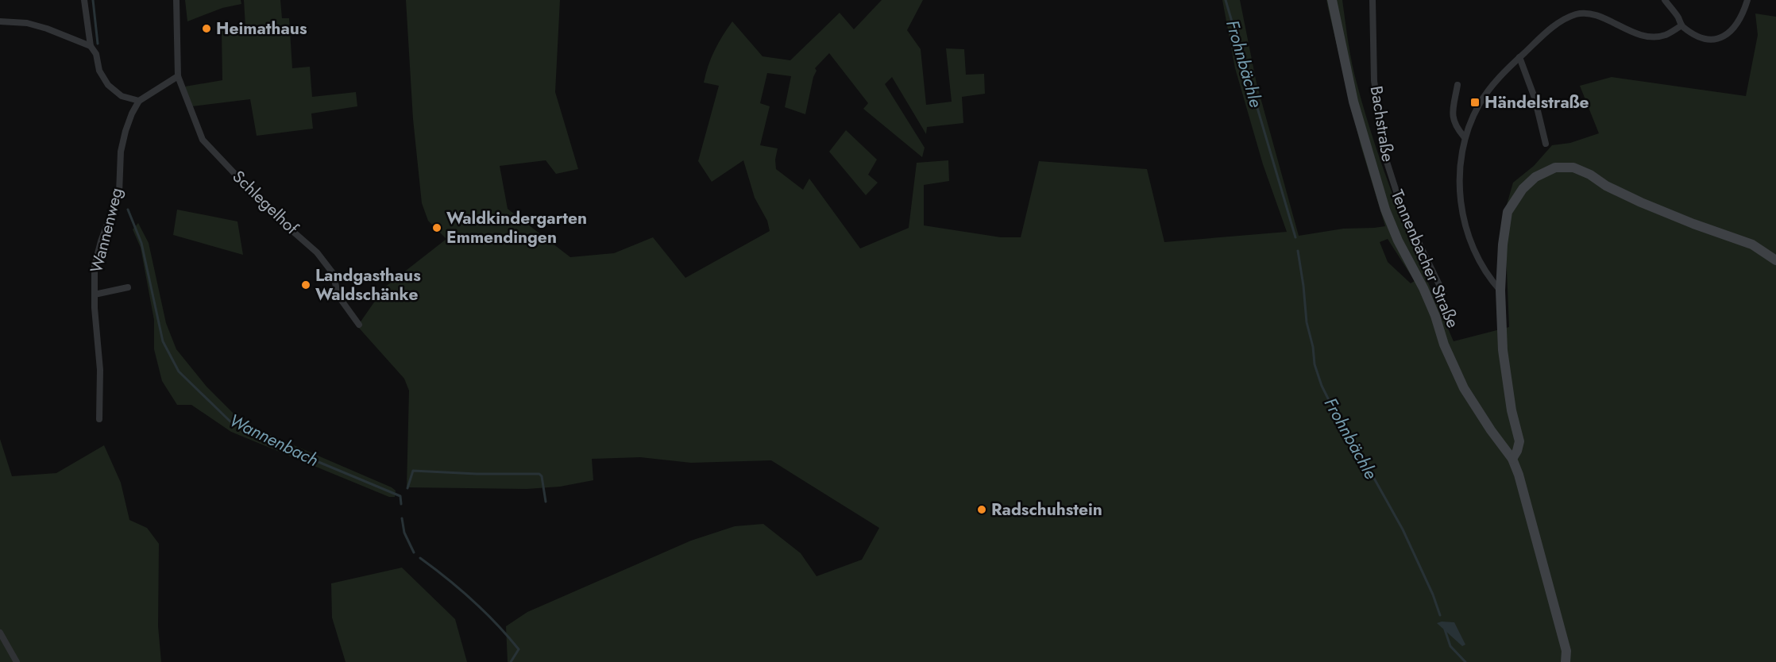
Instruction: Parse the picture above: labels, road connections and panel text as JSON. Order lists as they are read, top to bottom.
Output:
{
  "streets": {
    "street": [
      "Bachstraße",
      "Schlegelhof",
      "Wannenweg",
      "Tennenbacher Straße"
    ]
  },
  "water": ["Frohnbächle", "Wannenbach"],
  "places": {
    "other": [
      "Heimathaus",
      "Waldkindergarten Emmendingen",
      "Landgasthaus Waldschänke",
      "Radschuhstein"
    ],
    "transit": ["Händelstraße"]
  }
}
